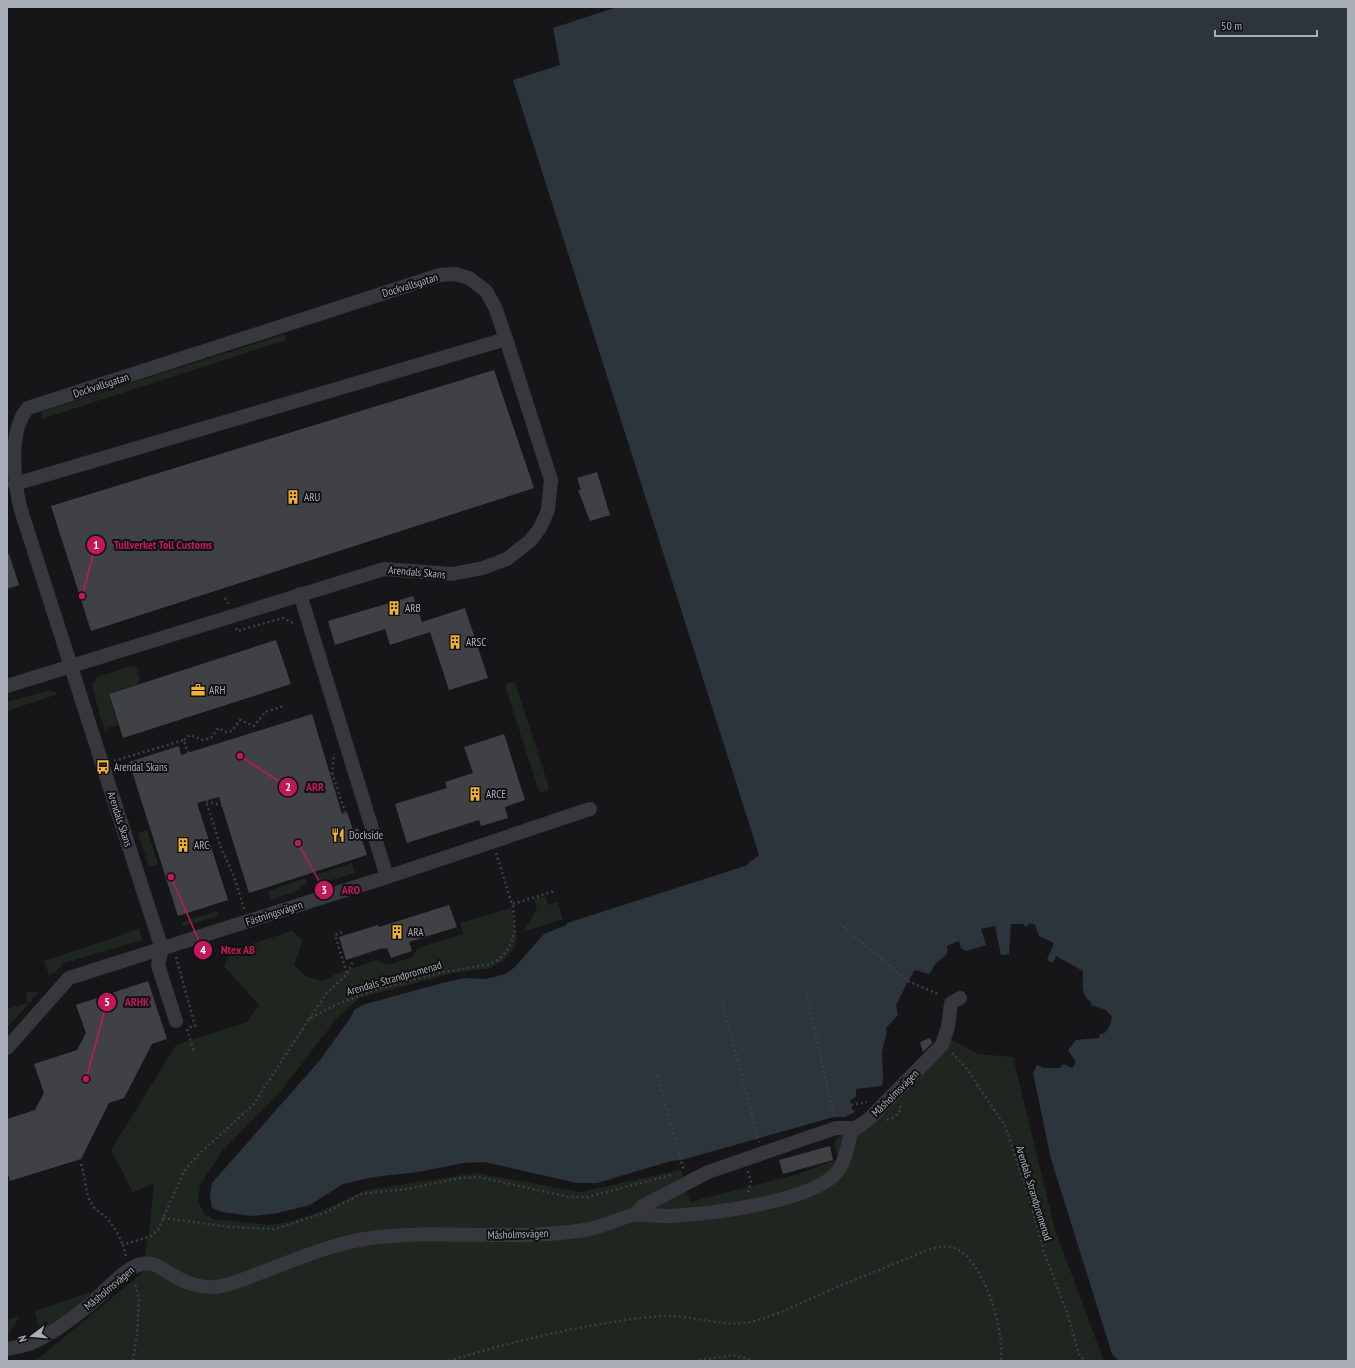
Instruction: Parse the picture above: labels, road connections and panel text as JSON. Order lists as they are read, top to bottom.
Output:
{
  "streets": {
    "street": [
      "Dockvallsgatan",
      "Arendals Skans",
      "Fästningsvägen",
      "Måsholmsvägen"
    ],
    "path": ["Arendals Strandpromenad"]
  },
  "crossings": [
    ["Dockvallsgatan", "Arendals Skans"],
    ["Arendals Skans", "Fästningsvägen"],
    ["Fästningsvägen", "Arendals Strandpromenad"],
    ["Arendals Strandpromenad", "Måsholmsvägen"]
  ],
  "places": {
    "building": [
      "ARU",
      "ARB",
      "ARSC",
      "ARCE",
      "ARC",
      "ARA"
    ],
    "other": [
      "Tullverket Toll Customs",
      "ARR",
      "ARO",
      "Ntex AB",
      "ARHK"
    ],
    "office": ["ARH"],
    "bus stop": ["Arendal Skans"],
    "restaurant": ["Dockside"]
  },
  "scale_bar": "50 m",
  "north": "left"
}
